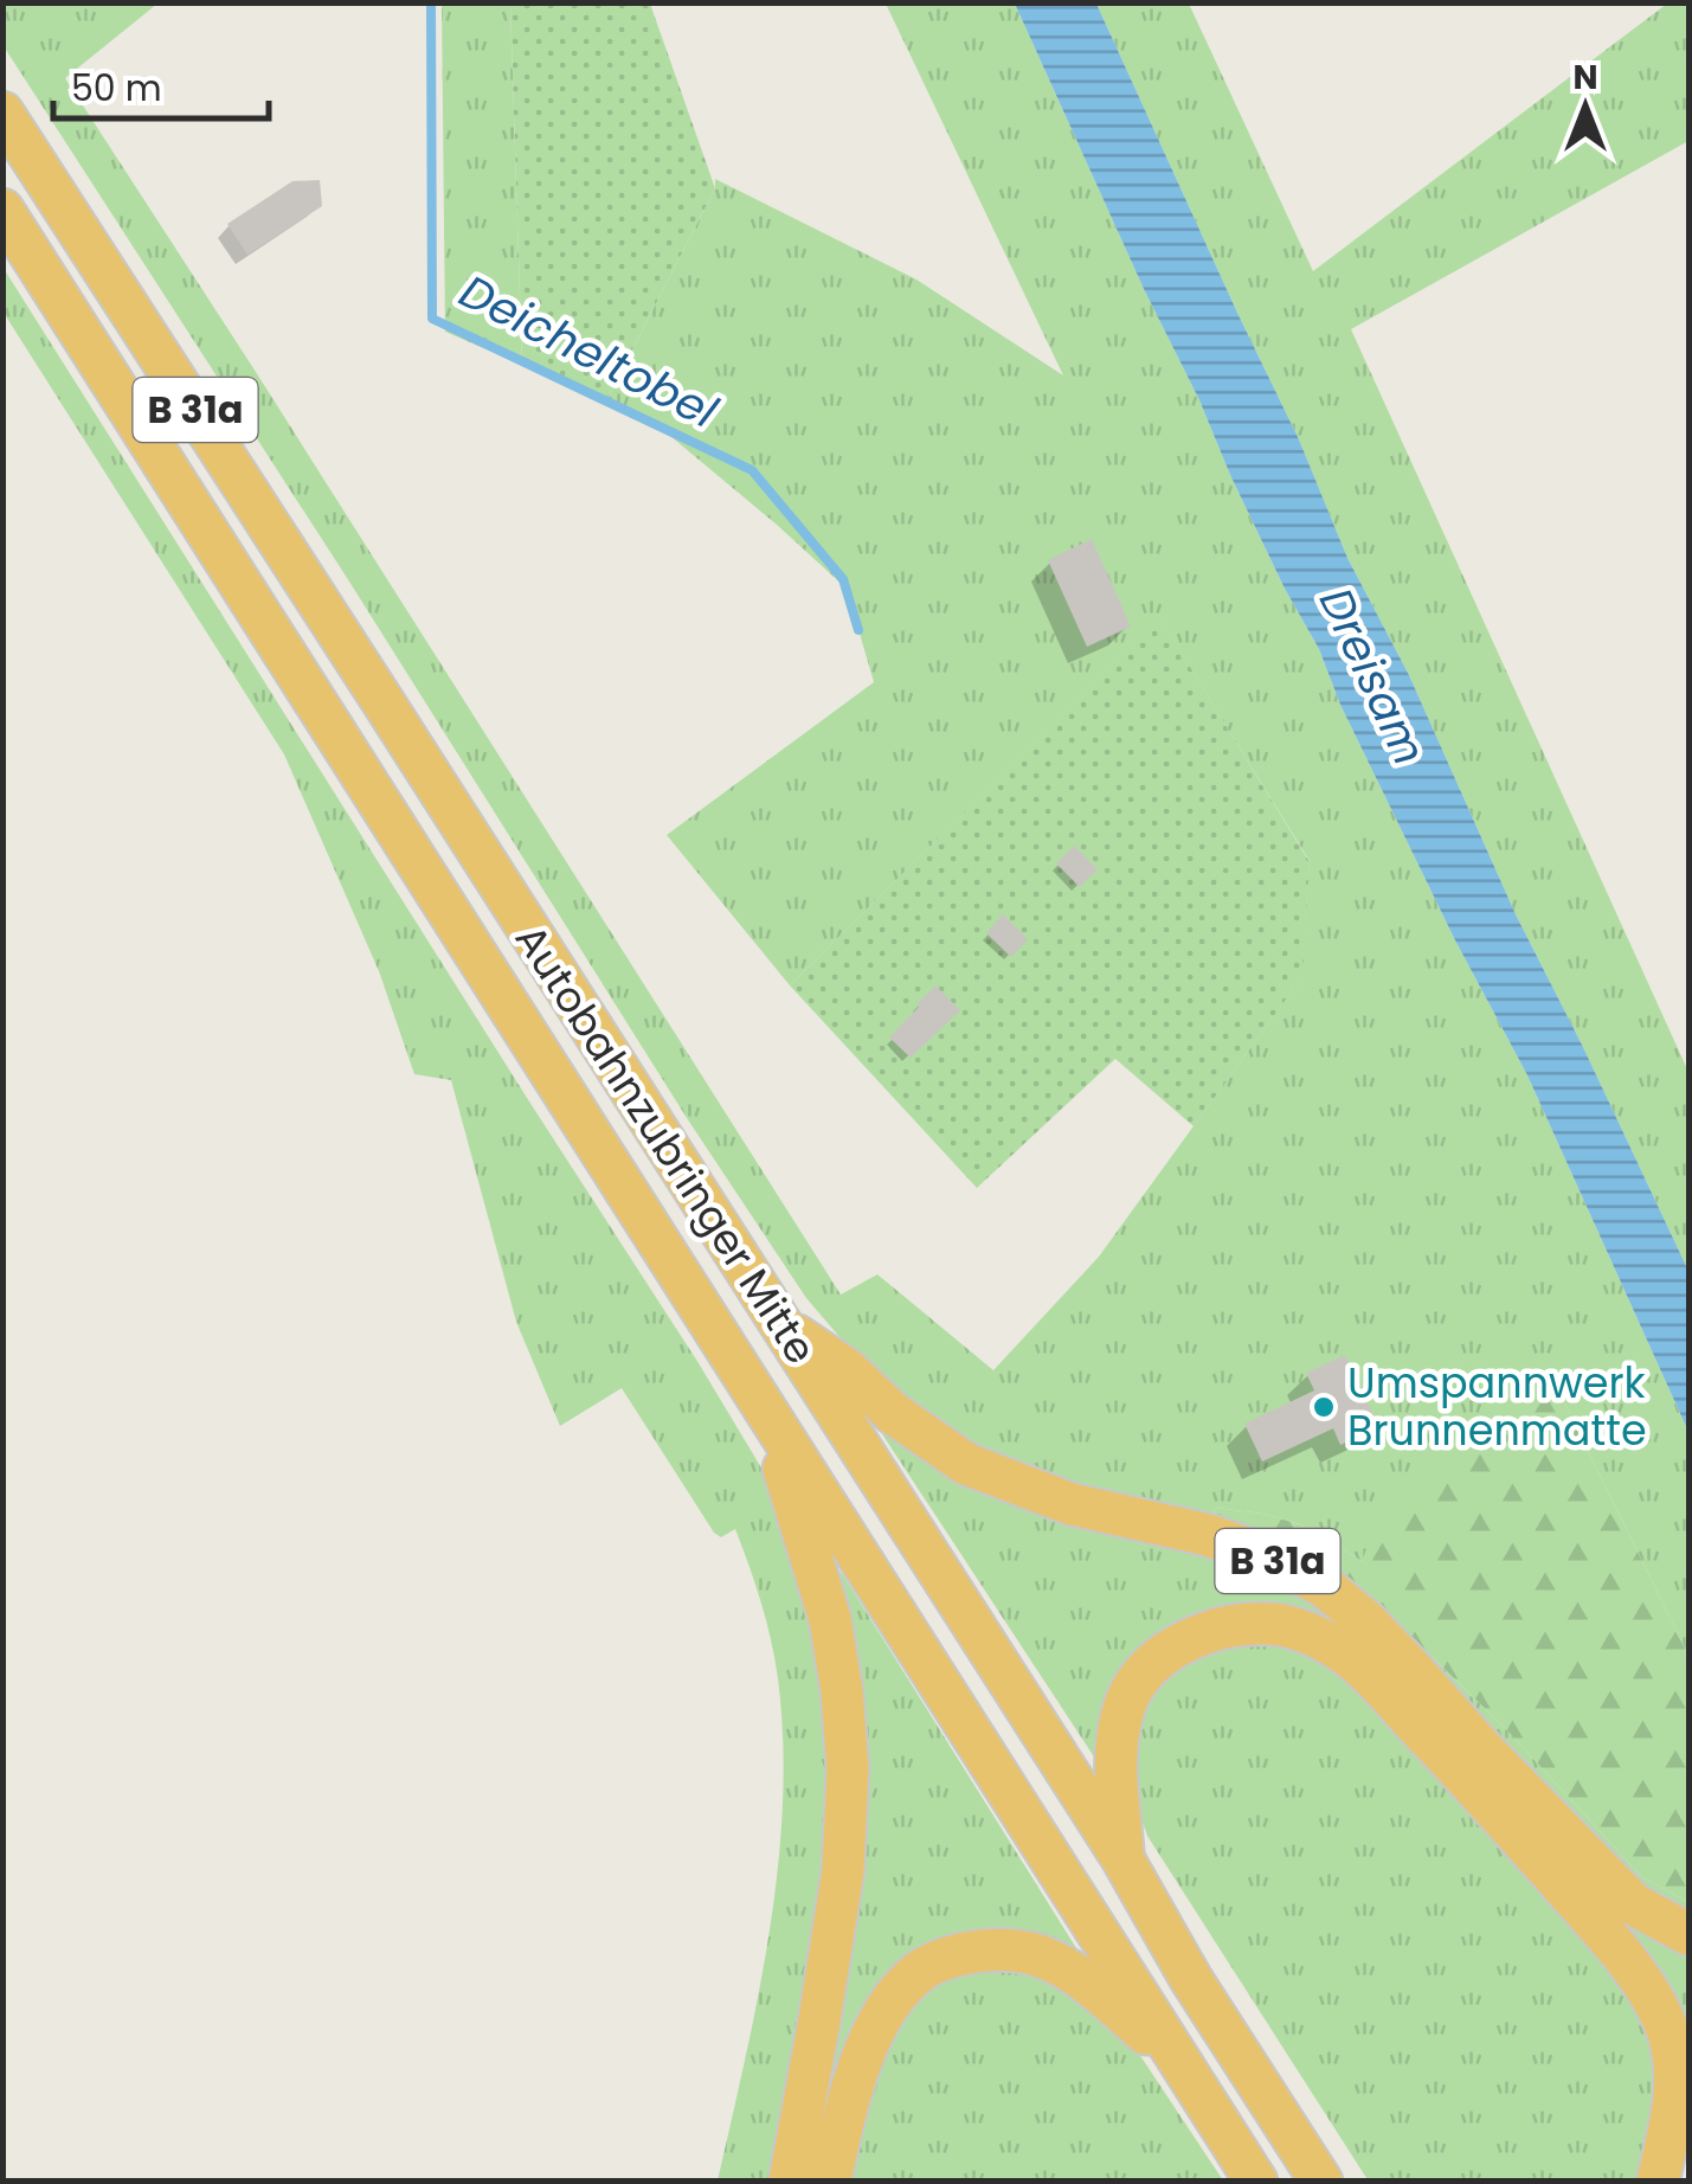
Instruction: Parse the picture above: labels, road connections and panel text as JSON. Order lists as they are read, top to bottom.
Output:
{
  "streets": {
    "highway": ["B 31a", "Autobahnzubringer Mitte"]
  },
  "crossings": [
    ["B 31a", "Autobahnzubringer Mitte"]
  ],
  "water": ["Deicheltobel", "Dreisam"],
  "places": ["Umspannwerk Brunnenmatte"],
  "scale_bar": "50 m",
  "north": "top"
}
